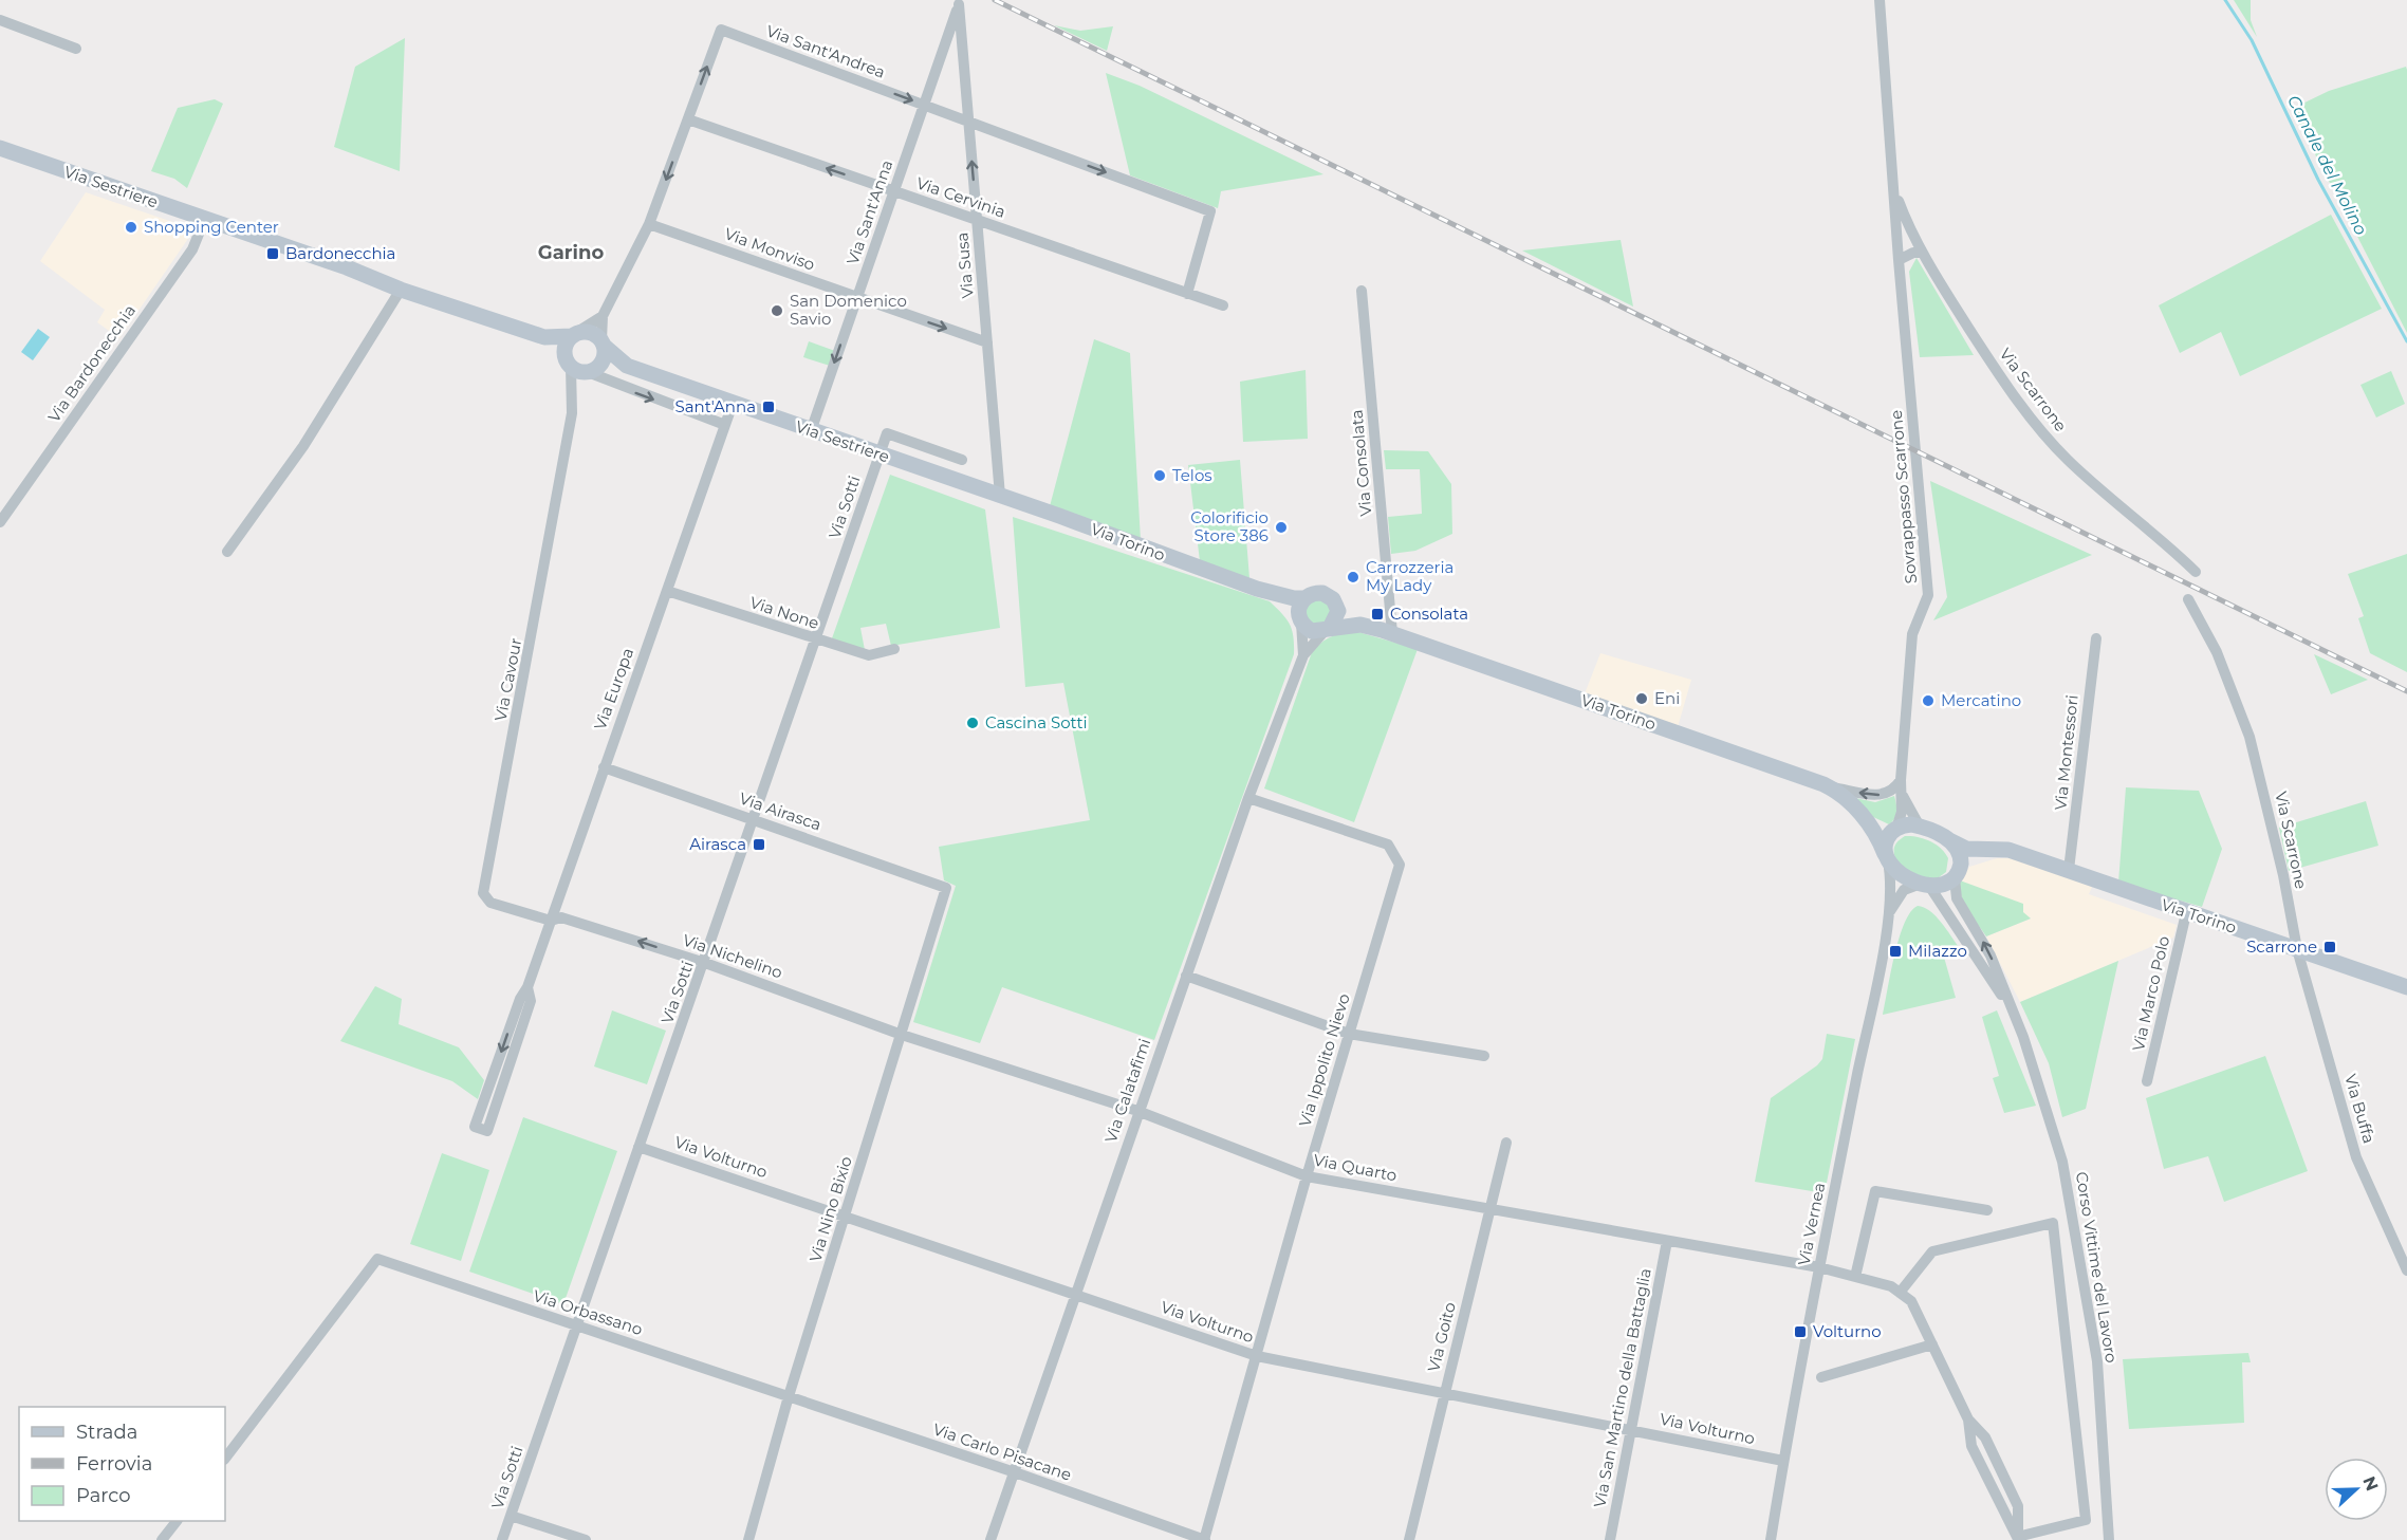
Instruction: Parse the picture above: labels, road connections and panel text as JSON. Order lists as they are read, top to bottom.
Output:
{
  "streets": {
    "main road": ["Via Sestriere", "Via Torino"],
    "street": [
      "Via Sant'Andrea",
      "Via Cervinia",
      "Via Sant'Anna",
      "Via Monviso",
      "Via Susa",
      "Via Bardonecchia",
      "Via Scarrone",
      "Via Consolata",
      "Sovrappasso Scarrone",
      "Via Sotti",
      "Via None",
      "Via Cavour",
      "Via Europa",
      "Via Montessori",
      "Via Airasca",
      "Via Nichelino",
      "Via Marco Polo",
      "Via Ippolito Nievo",
      "Via Calatafimi",
      "Via Buffa",
      "Via Volturno",
      "Via Quarto",
      "Via Nino Bixio",
      "Via Vernea",
      "Corso Vittime del Lavoro",
      "Via Orbassano",
      "Via Goito",
      "Via San Martino della Battaglia",
      "Via Carlo Pisacane"
    ]
  },
  "crossings": [
    ["Via Sant'Andrea", "Via Cervinia"],
    ["Via Sant'Andrea", "Via Sant'Anna"],
    ["Via Sant'Andrea", "Via Monviso"],
    ["Via Sant'Andrea", "Via Susa"],
    ["Via Sestriere", "Via Sant'Anna"],
    ["Via Sestriere", "Via Susa"],
    ["Via Sestriere", "Via Bardonecchia"],
    ["Via Sestriere", "Via Sotti"],
    ["Via Sestriere", "Via Torino"],
    ["Via Sestriere", "Via Europa"],
    ["Via Cervinia", "Via Sant'Anna"],
    ["Via Cervinia", "Via Susa"],
    ["Via Sant'Anna", "Via Monviso"],
    ["Via Sant'Anna", "Via Susa"],
    ["Via Monviso", "Via Susa"],
    ["Via Scarrone", "Sovrappasso Scarrone"],
    ["Via Scarrone", "Via Torino"],
    ["Via Scarrone", "Via Buffa"],
    ["Via Consolata", "Via Torino"],
    ["Via Sotti", "Via None"],
    ["Via Sotti", "Via Airasca"],
    ["Via Sotti", "Via Nichelino"],
    ["Via Sotti", "Via Volturno"],
    ["Via Sotti", "Via Orbassano"],
    ["Via Torino", "Via Montessori"],
    ["Via Torino", "Via Marco Polo"],
    ["Via Torino", "Via Calatafimi"],
    ["Via Torino", "Via Buffa"],
    ["Via Torino", "Via Vernea"],
    ["Via None", "Via Europa"],
    ["Via Cavour", "Via Europa"],
    ["Via Cavour", "Via Nichelino"],
    ["Via Europa", "Via Airasca"],
    ["Via Europa", "Via Nichelino"],
    ["Via Airasca", "Via Nino Bixio"],
    ["Via Nichelino", "Via Quarto"],
    ["Via Nichelino", "Via Nino Bixio"],
    ["Via Ippolito Nievo", "Via Calatafimi"],
    ["Via Ippolito Nievo", "Via Volturno"],
    ["Via Ippolito Nievo", "Via Quarto"],
    ["Via Ippolito Nievo", "Via Carlo Pisacane"],
    ["Via Calatafimi", "Via Volturno"],
    ["Via Calatafimi", "Via Quarto"],
    ["Via Calatafimi", "Via Carlo Pisacane"],
    ["Via Volturno", "Via Nino Bixio"],
    ["Via Volturno", "Via Vernea"],
    ["Via Volturno", "Via Goito"],
    ["Via Volturno", "Via San Martino della Battaglia"],
    ["Via Quarto", "Via Nino Bixio"],
    ["Via Quarto", "Via Vernea"],
    ["Via Quarto", "Via Goito"],
    ["Via Quarto", "Via San Martino della Battaglia"],
    ["Via Nino Bixio", "Via Orbassano"],
    ["Via Nino Bixio", "Via Carlo Pisacane"],
    ["Via Orbassano", "Via Carlo Pisacane"]
  ],
  "one_way": ["Via Cervinia", "Via Monviso", "Via Nichelino"],
  "districts": ["Garino"],
  "water": ["Canale del Molino"],
  "places": {
    "other": [
      "Shopping Center",
      "San Domenico Savio",
      "Telos",
      "Colorificio Store 386",
      "Carrozzeria My Lady",
      "Eni",
      "Mercatino",
      "Cascina Sotti"
    ],
    "transit": [
      "Bardonecchia",
      "Sant'Anna",
      "Consolata",
      "Airasca",
      "Scarrone",
      "Milazzo",
      "Volturno"
    ]
  },
  "legend": ["Strada", "Ferrovia", "Parco"],
  "north": "right"
}
